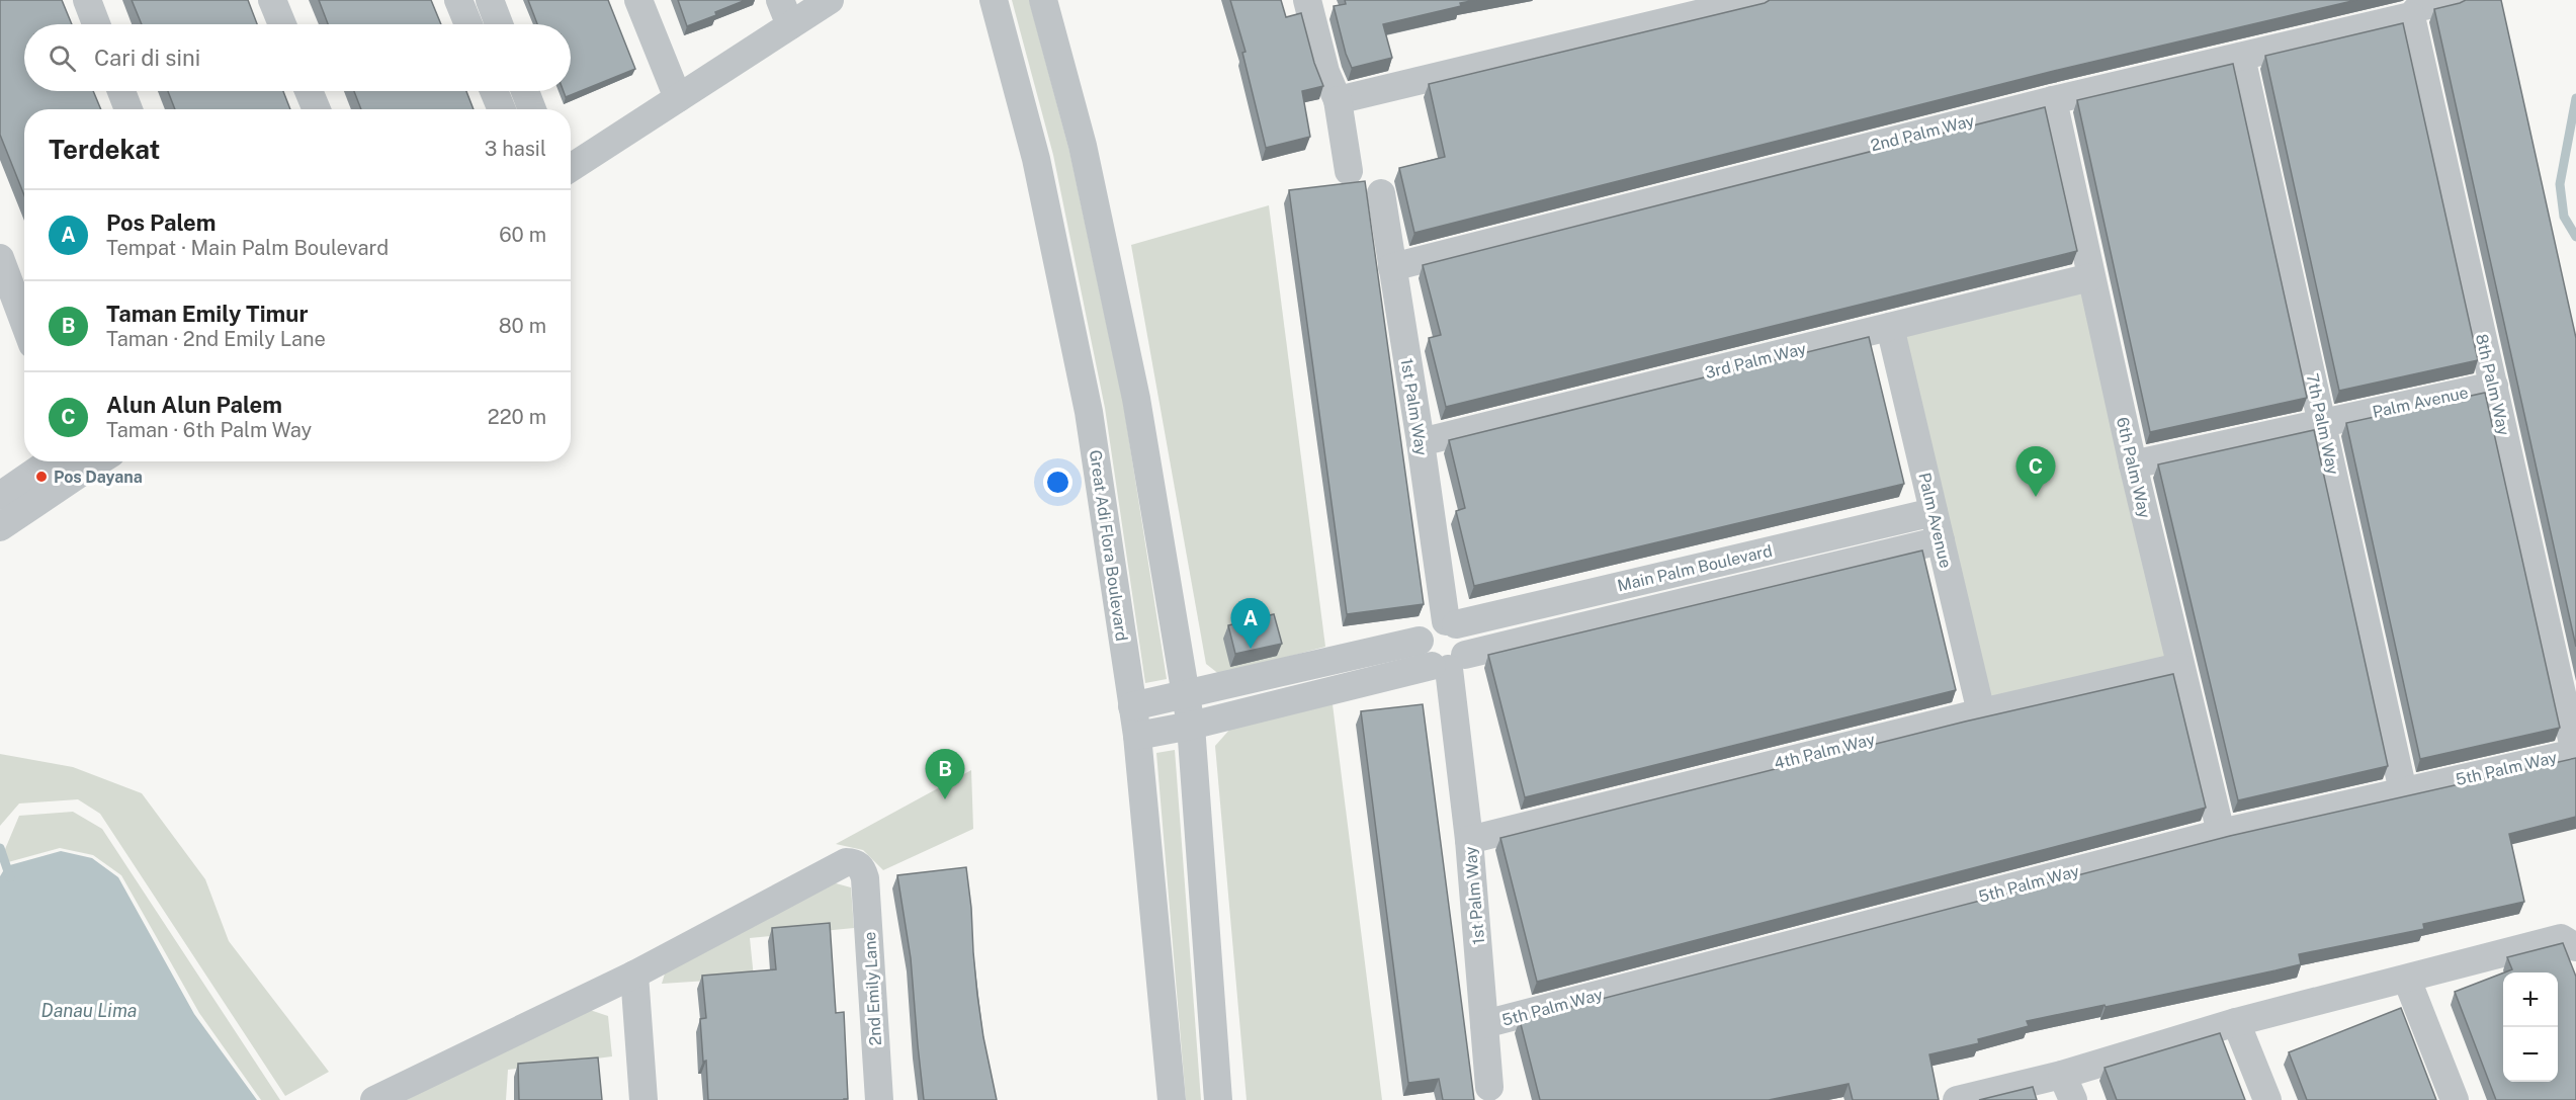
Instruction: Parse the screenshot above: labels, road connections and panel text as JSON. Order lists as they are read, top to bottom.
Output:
{
  "streets": {
    "street": [
      "2nd Palm Way",
      "3rd Palm Way",
      "8th Palm Way",
      "Palm Avenue",
      "1st Palm Way",
      "7th Palm Way",
      "6th Palm Way",
      "Great Adi Flora Boulevard",
      "Main Palm Boulevard",
      "4th Palm Way",
      "5th Palm Way",
      "2nd Emily Lane"
    ]
  },
  "crossings": [
    ["2nd Palm Way", "8th Palm Way"],
    ["2nd Palm Way", "1st Palm Way"],
    ["2nd Palm Way", "7th Palm Way"],
    ["2nd Palm Way", "6th Palm Way"],
    ["3rd Palm Way", "Palm Avenue"],
    ["3rd Palm Way", "1st Palm Way"],
    ["3rd Palm Way", "6th Palm Way"],
    ["8th Palm Way", "Palm Avenue"],
    ["8th Palm Way", "5th Palm Way"],
    ["Palm Avenue", "7th Palm Way"],
    ["Palm Avenue", "6th Palm Way"],
    ["Palm Avenue", "Main Palm Boulevard"],
    ["Palm Avenue", "4th Palm Way"],
    ["1st Palm Way", "Main Palm Boulevard"],
    ["1st Palm Way", "4th Palm Way"],
    ["1st Palm Way", "5th Palm Way"],
    ["7th Palm Way", "5th Palm Way"],
    ["6th Palm Way", "4th Palm Way"],
    ["6th Palm Way", "5th Palm Way"],
    ["Great Adi Flora Boulevard", "Main Palm Boulevard"]
  ],
  "water": ["Danau Lima"],
  "places": ["Pos Dayana"],
  "page": {
    "search": "Cari di sini",
    "heading": ["Terdekat", "3 hasil"],
    "list": [
      {
        "mark": "A",
        "name": "Pos Palem",
        "note": "Tempat · Main Palm Boulevard",
        "value": "60 m"
      },
      {
        "mark": "B",
        "name": "Taman Emily Timur",
        "note": "Taman · 2nd Emily Lane",
        "value": "80 m"
      },
      {
        "mark": "C",
        "name": "Alun Alun Palem",
        "note": "Taman · 6th Palm Way",
        "value": "220 m"
      }
    ],
    "pins": ["C", "A", "B"],
    "map_buttons": ["+", "−"]
  }
}
